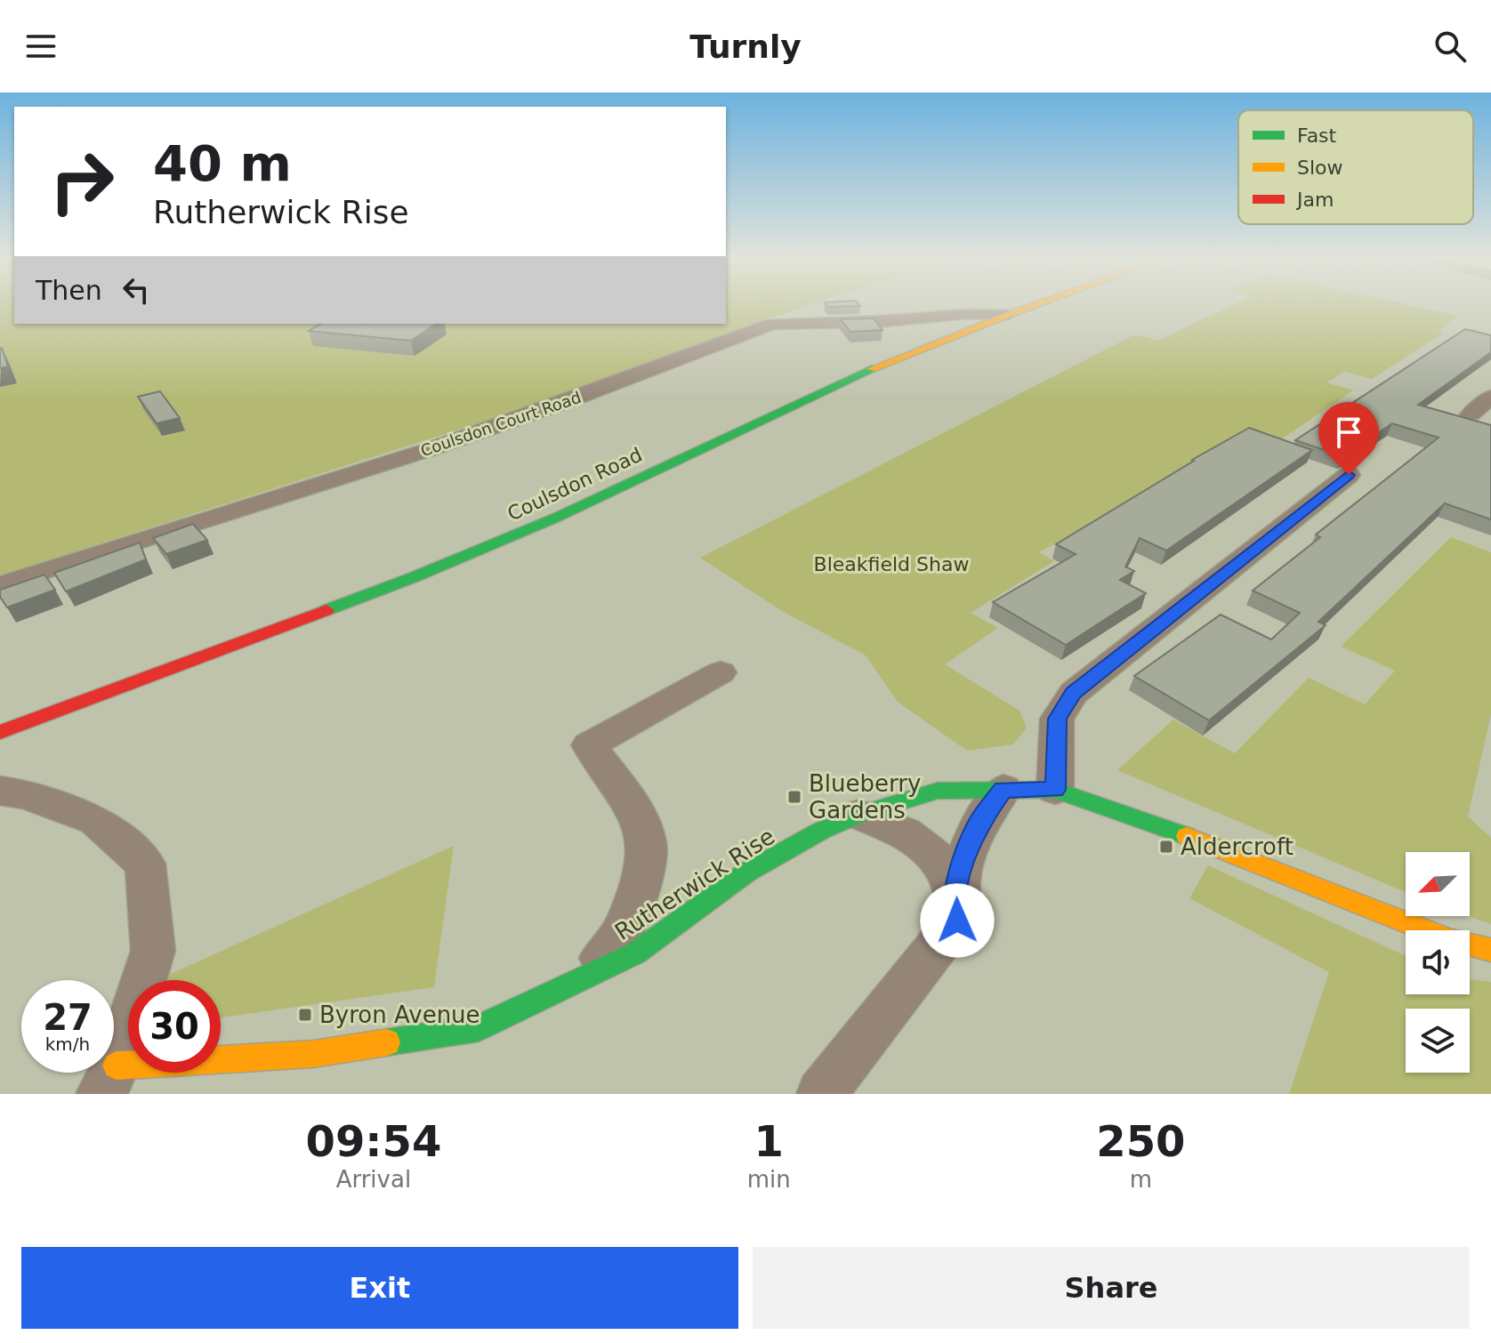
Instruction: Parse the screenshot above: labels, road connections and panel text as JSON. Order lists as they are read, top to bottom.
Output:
{
  "streets": {
    "main road": ["Coulsdon Road", "Rutherwick Rise"],
    "street": ["Coulsdon Court Road"]
  },
  "crossings": [
    ["Coulsdon Court Road", "Coulsdon Road"]
  ],
  "parks": ["Bleakfield Shaw"],
  "places": {
    "transit": ["Blueberry Gardens", "Aldercroft", "Byron Avenue"]
  },
  "legend": ["Fast", "Slow", "Jam"],
  "north": "bottom left",
  "page": {
    "header": "Turnly",
    "turn": ["40 m", "Rutherwick Rise"],
    "then": "Then",
    "speed": "27 km/h",
    "limit": "30",
    "eta": [
      "09:54",
      "Arrival",
      "1",
      "min",
      "250",
      "m"
    ],
    "buttons": ["Exit", "Share"]
  }
}
